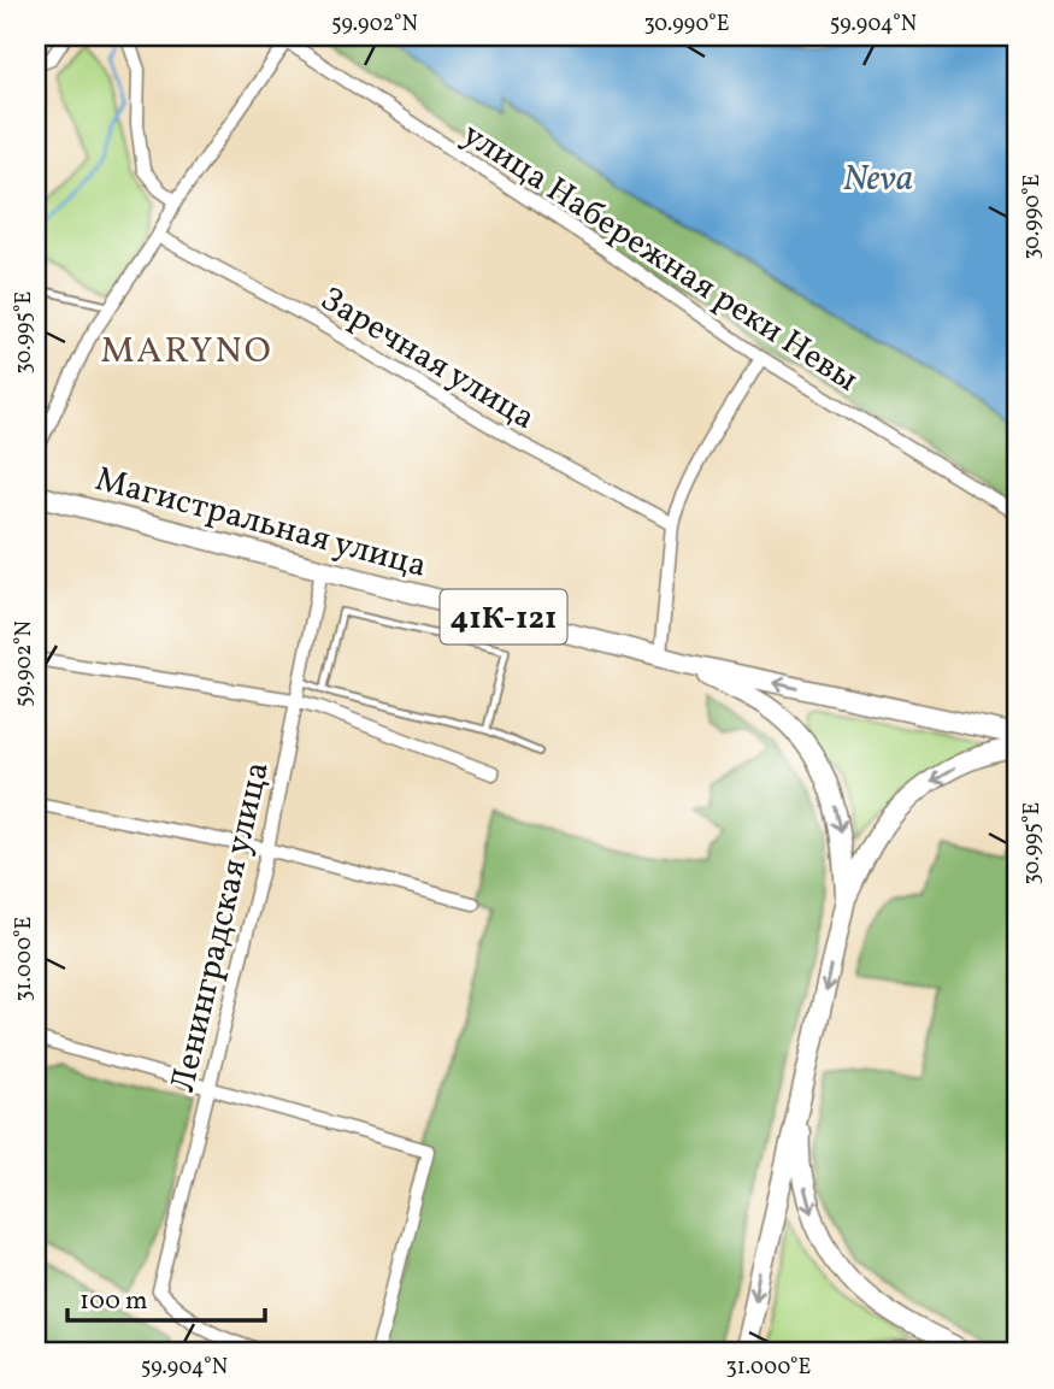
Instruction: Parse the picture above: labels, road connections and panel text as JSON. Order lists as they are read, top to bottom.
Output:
{
  "streets": {
    "main road": ["Магистральная улица", "41К-121"],
    "street": ["улица Набережная реки Невы", "Заречная улица", "Ленинградская улица"]
  },
  "crossings": [
    ["Магистральная улица", "Ленинградская улица"]
  ],
  "districts": ["MARYNO"],
  "water": ["Neva"],
  "scale_bar": "100 m",
  "coordinates": [
    "59.902°N",
    "30.990°E",
    "59.904°N",
    "30.995°E",
    "31.000°E"
  ]
}
